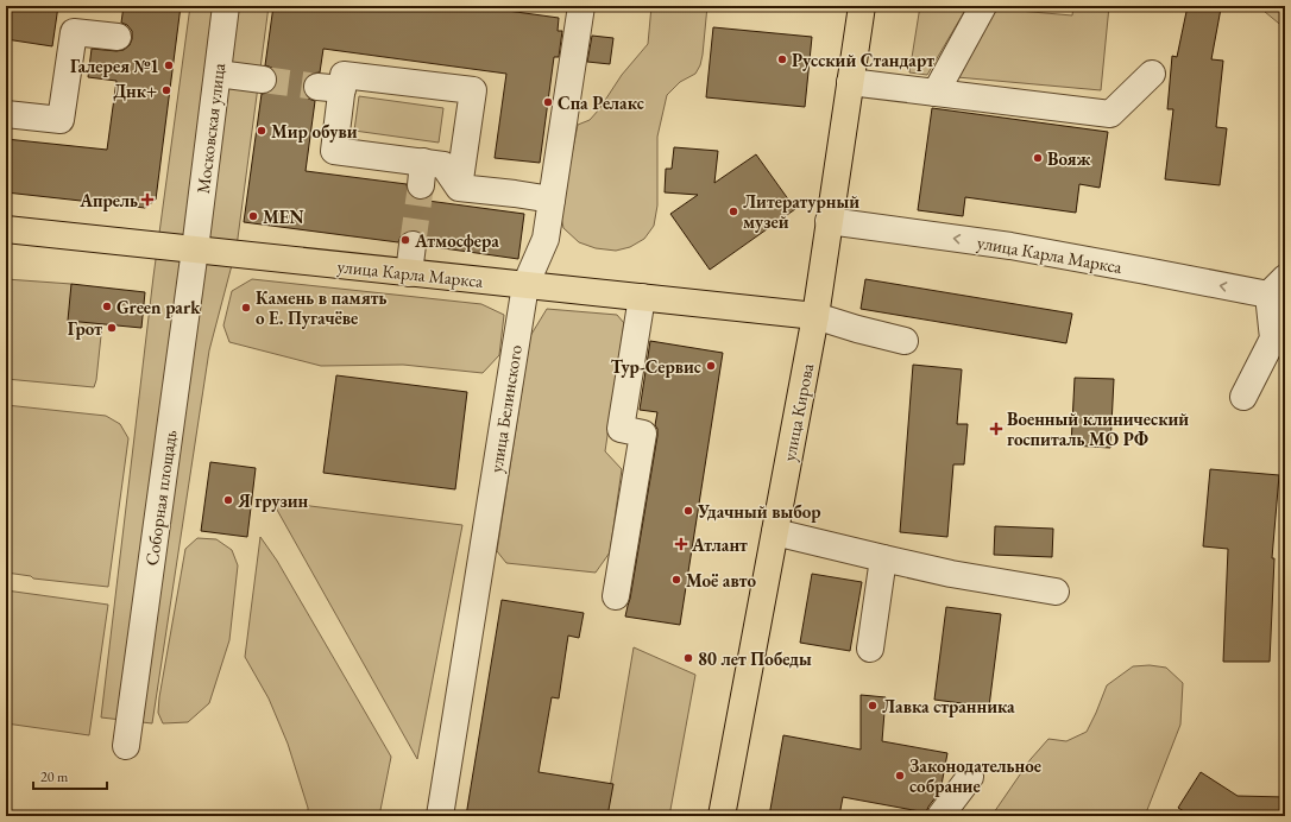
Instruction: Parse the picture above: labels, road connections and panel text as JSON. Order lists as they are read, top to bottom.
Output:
{
  "streets": {
    "main road": ["улица Карла Маркса", "улица Кирова"],
    "street": ["Московская улица", "улица Белинского", "Соборная площадь"]
  },
  "crossings": [
    ["Московская улица", "улица Карла Маркса"],
    ["Московская улица", "Соборная площадь"],
    ["улица Карла Маркса", "улица Белинского"],
    ["улица Карла Маркса", "улица Кирова"],
    ["улица Карла Маркса", "Соборная площадь"]
  ],
  "one_way": ["улица Карла Маркса"],
  "places": {
    "other": [
      "Русский Стандарт",
      "Галерея №1",
      "Днк+",
      "Спа Релакс",
      "Мир обуви",
      "Вояж",
      "Литературный музей",
      "MEN",
      "Атмосфера",
      "Green park",
      "Камень в память о Е. Пугачёве",
      "Грот",
      "Тур-Сервис",
      "Я грузин",
      "Удачный выбор",
      "Моё авто",
      "80 лет Победы",
      "Лавка странника",
      "Законодательное собрание"
    ],
    "health": ["Апрель", "Военный клинический госпиталь МО РФ", "Атлант"]
  },
  "scale_bar": "20 m"
}
